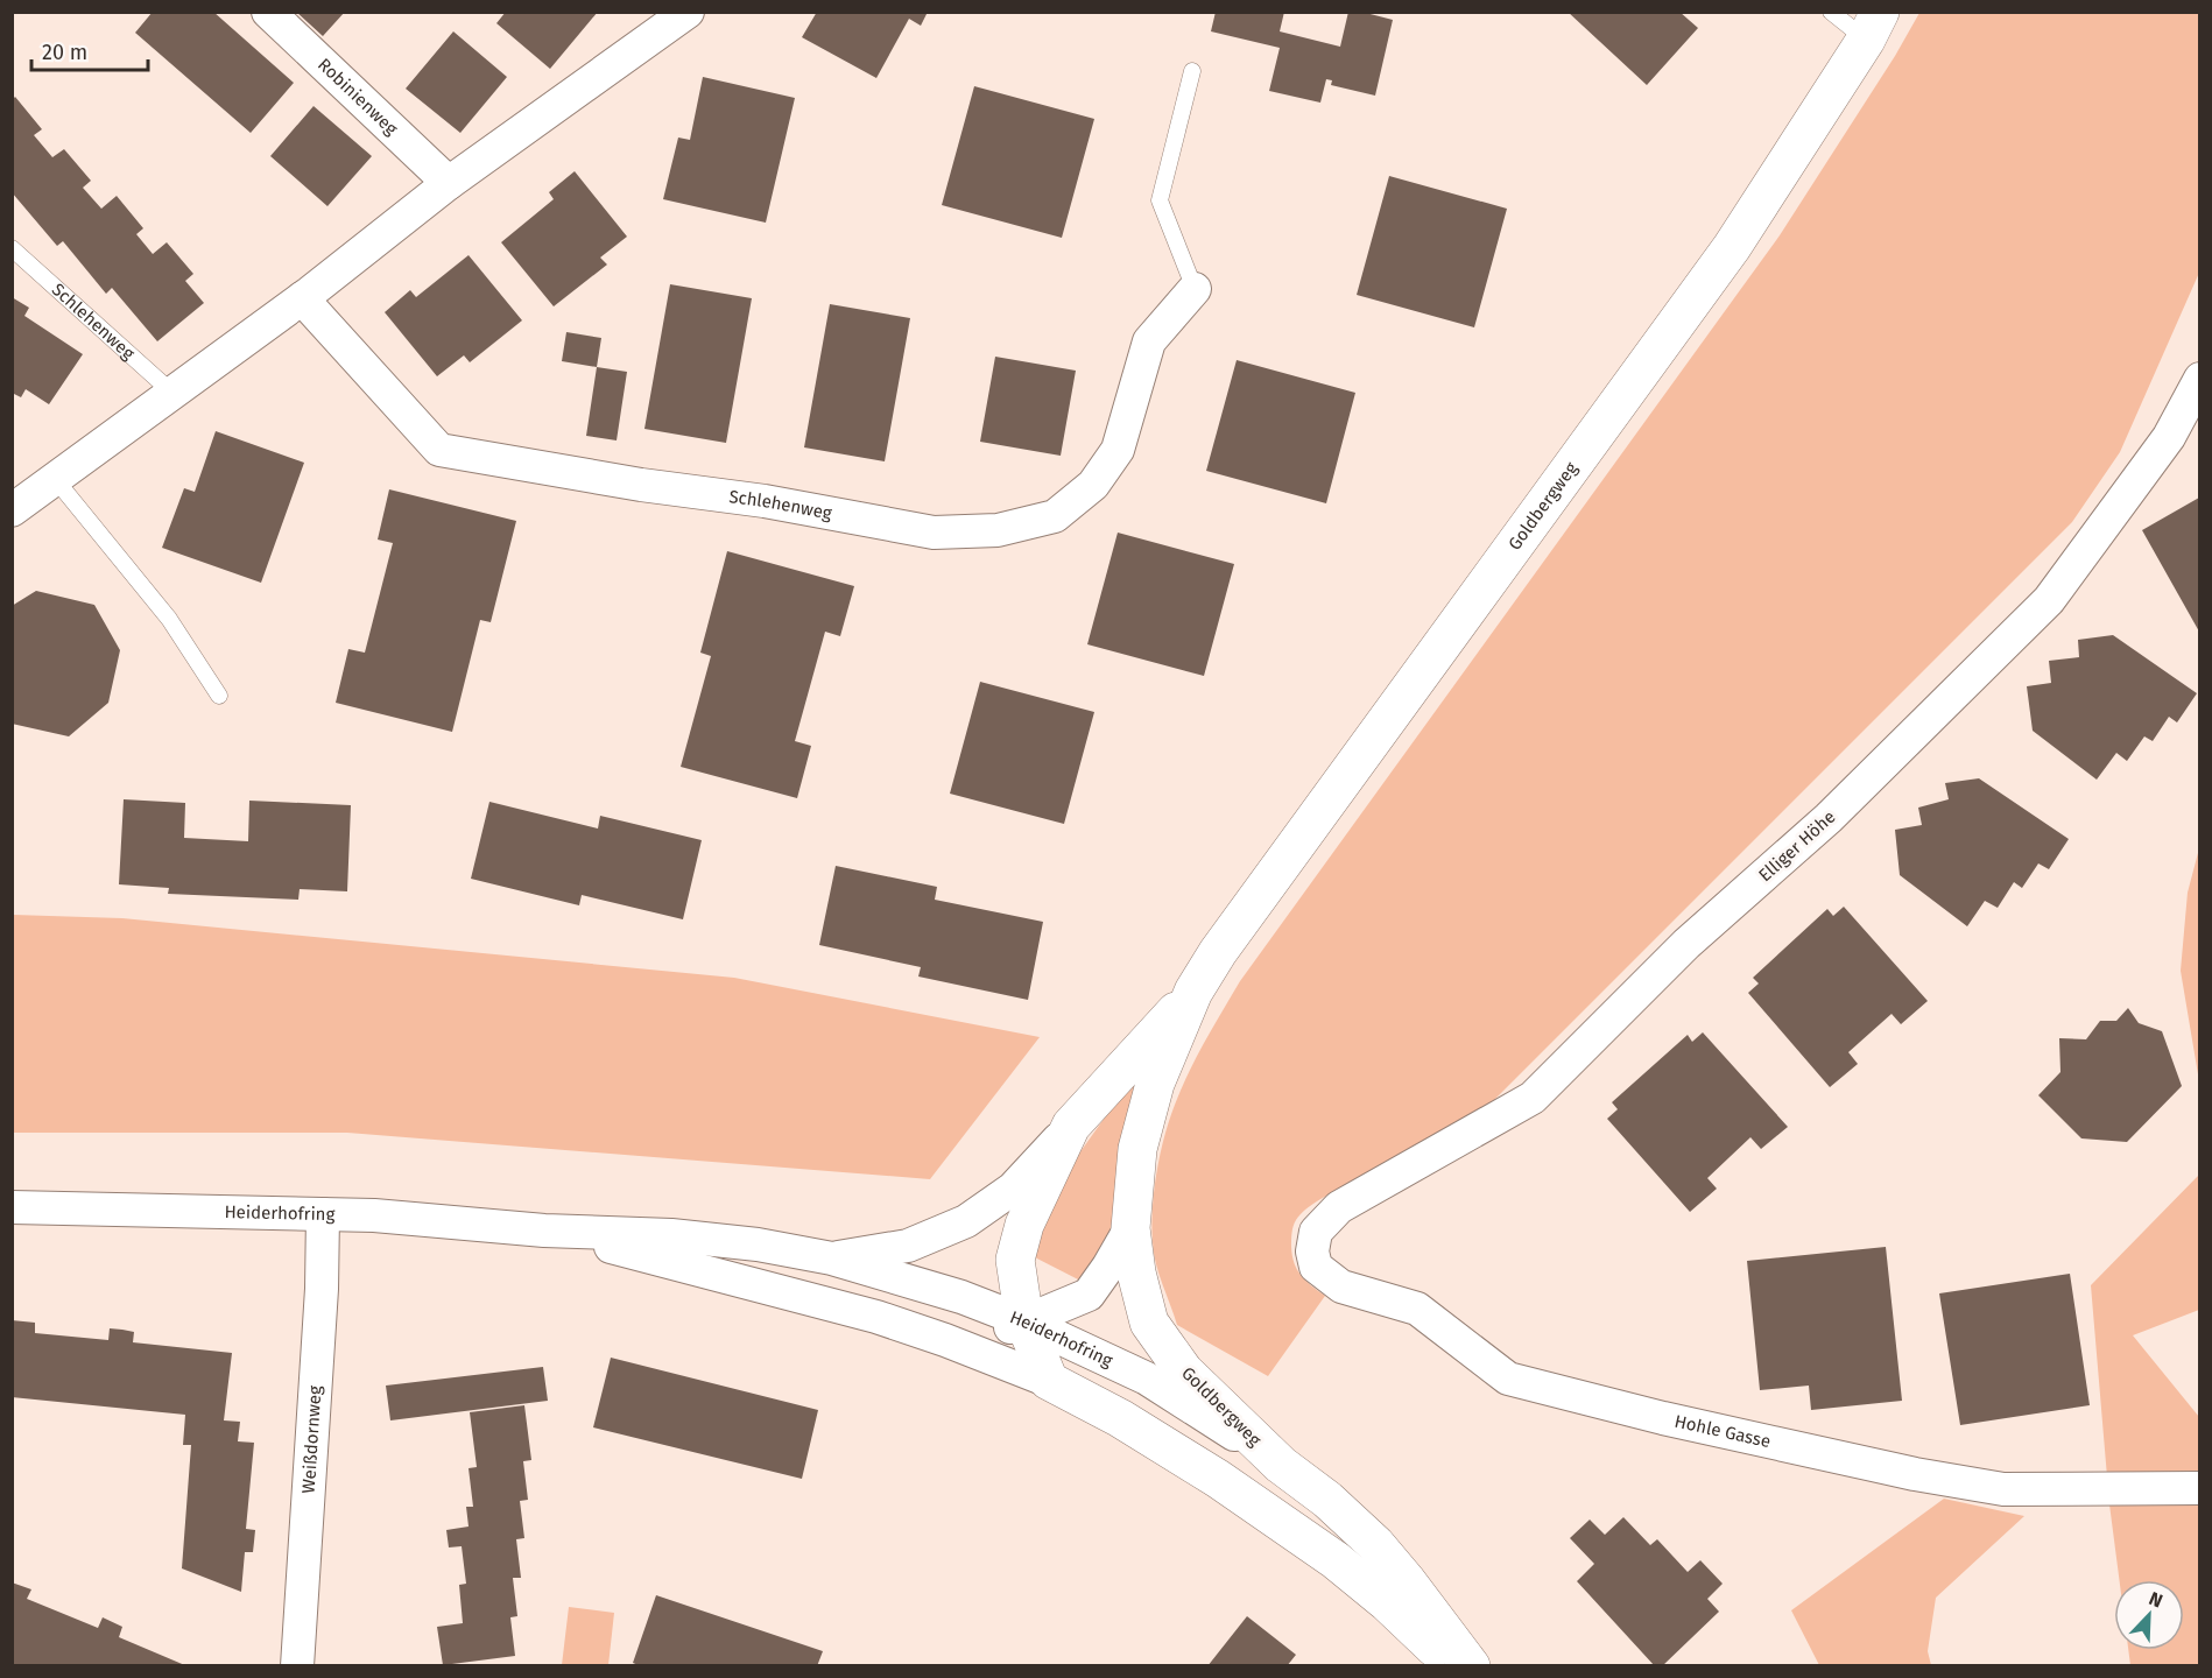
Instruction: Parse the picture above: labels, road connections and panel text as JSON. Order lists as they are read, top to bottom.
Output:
{
  "streets": {
    "street": [
      "Robinienweg",
      "Schlehenweg",
      "Goldbergweg",
      "Elliger Höhe",
      "Heiderhofring",
      "Hohle Gasse",
      "Weißdornweg"
    ]
  },
  "crossings": [
    ["Goldbergweg", "Heiderhofring"],
    ["Elliger Höhe", "Hohle Gasse"],
    ["Heiderhofring", "Weißdornweg"]
  ],
  "scale_bar": "20 m",
  "north": "top right"
}
